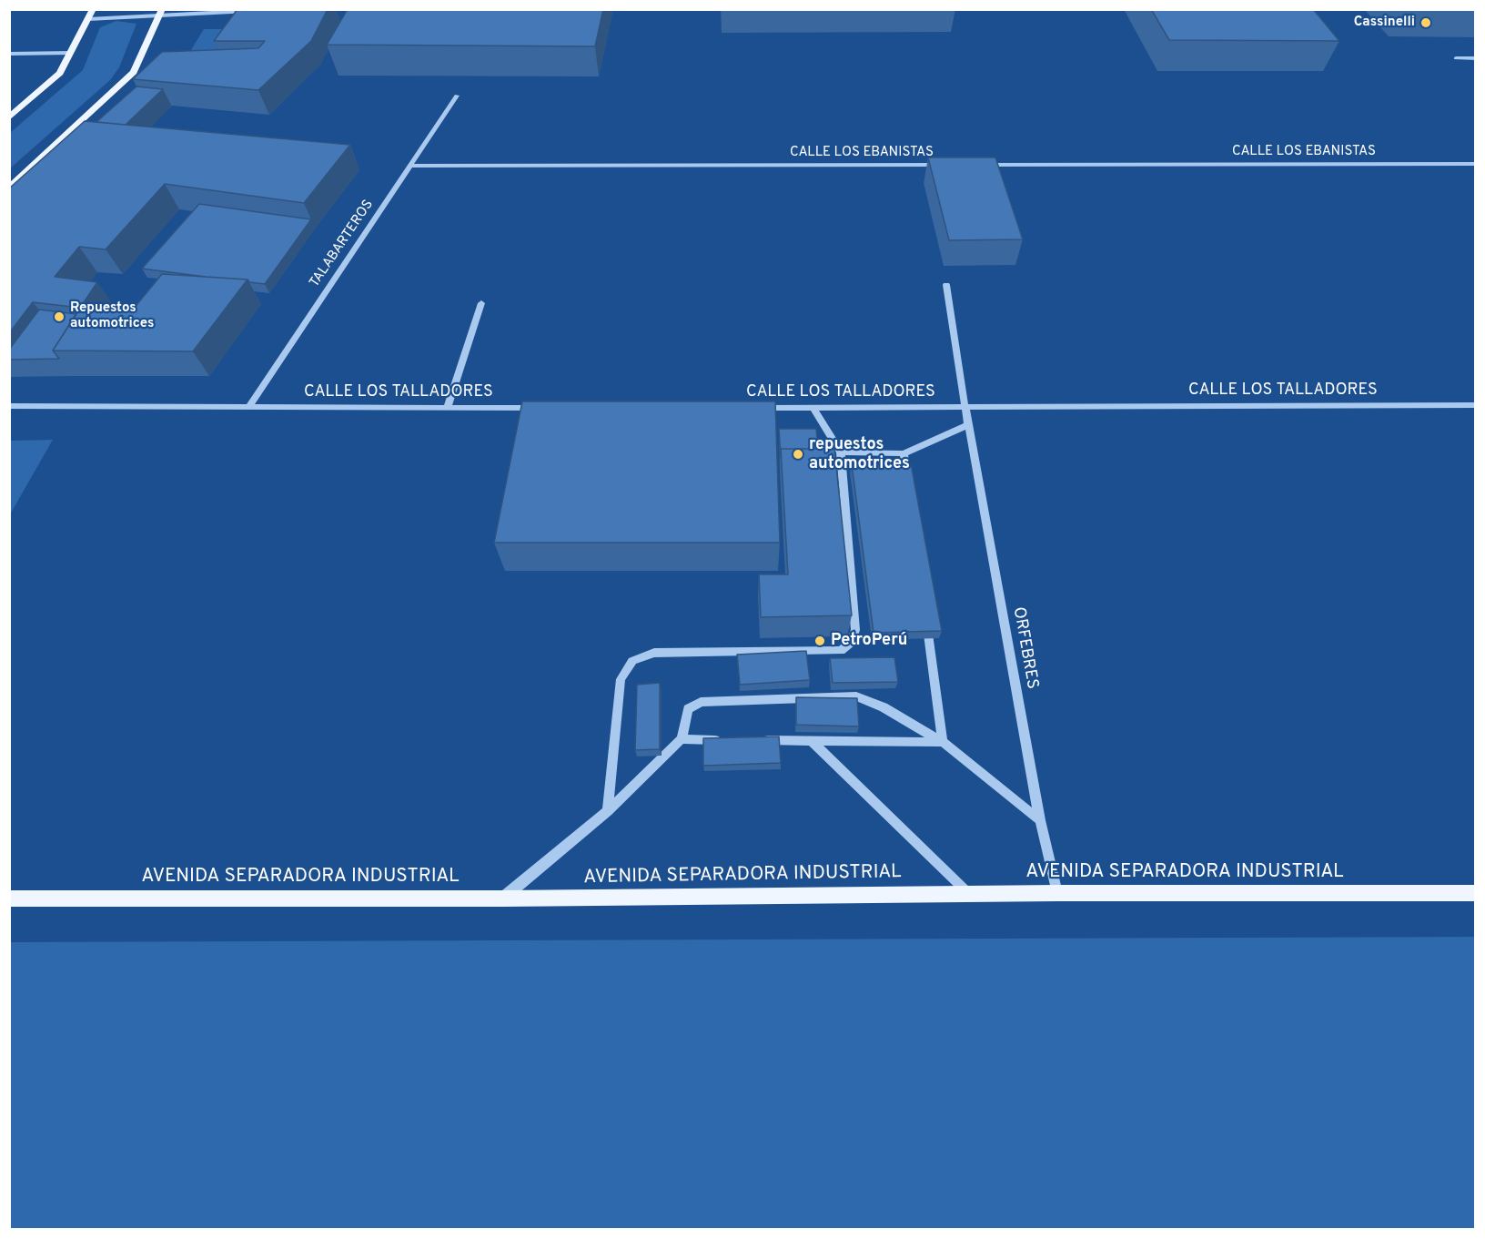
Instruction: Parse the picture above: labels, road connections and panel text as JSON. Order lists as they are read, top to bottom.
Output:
{
  "streets": {
    "main road": ["AVENIDA SEPARADORA INDUSTRIAL"],
    "street": [
      "CALLE LOS EBANISTAS",
      "TALABARTEROS",
      "CALLE LOS TALLADORES",
      "ORFEBRES"
    ]
  },
  "crossings": [
    ["CALLE LOS EBANISTAS", "TALABARTEROS"],
    ["TALABARTEROS", "CALLE LOS TALLADORES"],
    ["CALLE LOS TALLADORES", "ORFEBRES"],
    ["ORFEBRES", "AVENIDA SEPARADORA INDUSTRIAL"]
  ],
  "places": [
    "Cassinelli",
    "Repuestos automotrices",
    "repuestos automotrices",
    "PetroPerú"
  ]
}
